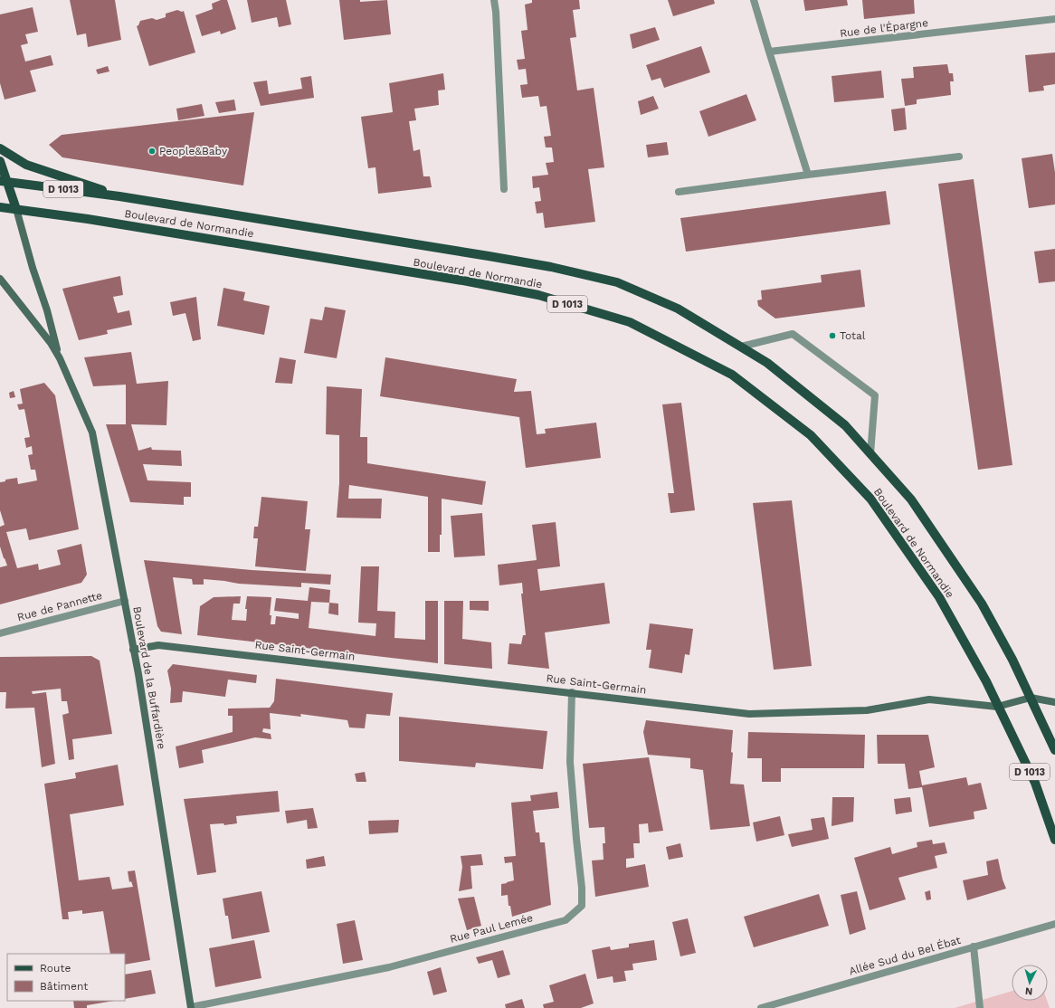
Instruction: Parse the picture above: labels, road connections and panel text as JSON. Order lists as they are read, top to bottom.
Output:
{
  "streets": {
    "main road": ["D 1013", "Boulevard de Normandie"],
    "street": [
      "Rue de l'Épargne",
      "Rue de Pannette",
      "Rue Saint-Germain",
      "Boulevard de la Buffardière",
      "Rue Paul Lemée",
      "Allée Sud du Bel Ébat"
    ]
  },
  "crossings": [
    ["D 1013", "Boulevard de Normandie"],
    ["D 1013", "Boulevard de la Buffardière"],
    ["Boulevard de Normandie", "Rue Saint-Germain"],
    ["Boulevard de Normandie", "Boulevard de la Buffardière"],
    ["Rue de Pannette", "Boulevard de la Buffardière"],
    ["Rue Saint-Germain", "Boulevard de la Buffardière"],
    ["Rue Saint-Germain", "Rue Paul Lemée"],
    ["Boulevard de la Buffardière", "Rue Paul Lemée"]
  ],
  "places": ["People&Baby", "Total"],
  "legend": ["Route", "Bâtiment"],
  "north": "bottom"
}
